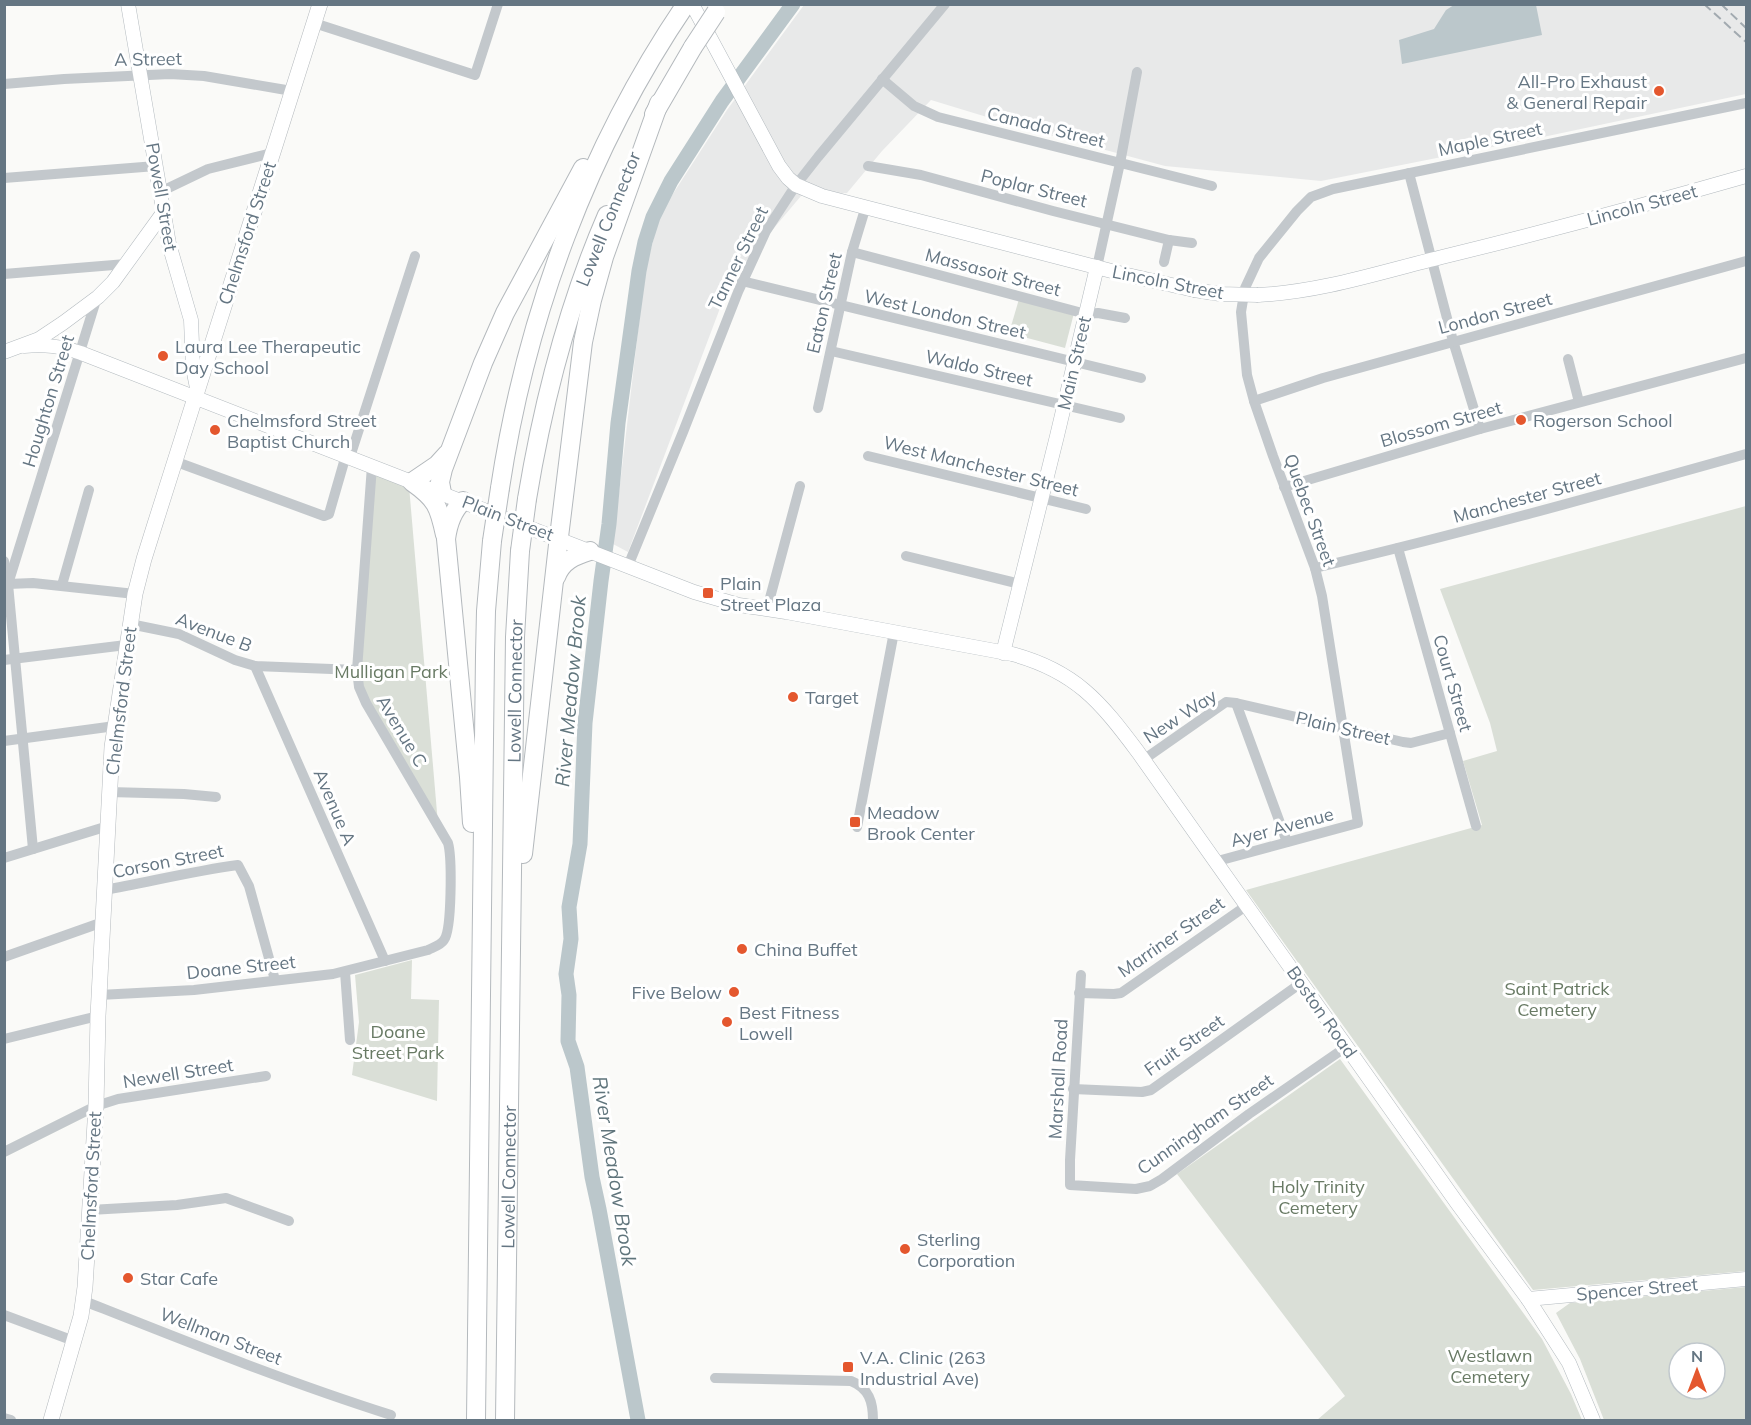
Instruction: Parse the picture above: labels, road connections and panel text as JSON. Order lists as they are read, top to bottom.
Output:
{
  "streets": {
    "highway": ["Lowell Connector"],
    "main road": ["Chelmsford Street"],
    "street": [
      "A Street",
      "Canada Street",
      "Maple Street",
      "Poplar Street",
      "Powell Street",
      "Lincoln Street",
      "Tanner Street",
      "Massasoit Street",
      "Eaton Street",
      "London Street",
      "West London Street",
      "Main Street",
      "Waldo Street",
      "Houghton Street",
      "Blossom Street",
      "West Manchester Street",
      "Manchester Street",
      "Quebec Street",
      "Plain Street",
      "Avenue B",
      "Court Street",
      "New Way",
      "Avenue C",
      "Avenue A",
      "Ayer Avenue",
      "Corson Street",
      "Marriner Street",
      "Doane Street",
      "Boston Road",
      "Fruit Street",
      "Newell Street",
      "Marshall Road",
      "Cunningham Street",
      "Spencer Street",
      "Wellman Street"
    ]
  },
  "crossings": [
    ["A Street", "Powell Street"],
    ["A Street", "Chelmsford Street"],
    ["Canada Street", "Tanner Street"],
    ["Canada Street", "Main Street"],
    ["Maple Street", "Quebec Street"],
    ["Poplar Street", "Main Street"],
    ["Powell Street", "Chelmsford Street"],
    ["Powell Street", "Plain Street"],
    ["Lincoln Street", "Tanner Street"],
    ["Lincoln Street", "Eaton Street"],
    ["Lincoln Street", "Main Street"],
    ["Chelmsford Street", "Plain Street"],
    ["Chelmsford Street", "Avenue B"],
    ["Chelmsford Street", "Corson Street"],
    ["Chelmsford Street", "Doane Street"],
    ["Chelmsford Street", "Newell Street"],
    ["Chelmsford Street", "Wellman Street"],
    ["Tanner Street", "West London Street"],
    ["Tanner Street", "Plain Street"],
    ["Massasoit Street", "Eaton Street"],
    ["Massasoit Street", "Main Street"],
    ["Eaton Street", "West London Street"],
    ["Eaton Street", "Waldo Street"],
    ["London Street", "Quebec Street"],
    ["West London Street", "Main Street"],
    ["Main Street", "Waldo Street"],
    ["Main Street", "West Manchester Street"],
    ["Main Street", "Plain Street"],
    ["Main Street", "Boston Road"],
    ["Houghton Street", "Plain Street"],
    ["Blossom Street", "Quebec Street"],
    ["Manchester Street", "Quebec Street"],
    ["Manchester Street", "Court Street"],
    ["Quebec Street", "Plain Street"],
    ["Quebec Street", "Ayer Avenue"],
    ["Plain Street", "Court Street"],
    ["Plain Street", "New Way"],
    ["Plain Street", "Avenue C"],
    ["Plain Street", "Boston Road"],
    ["Avenue B", "Avenue C"],
    ["Avenue B", "Avenue A"],
    ["New Way", "Boston Road"],
    ["Avenue C", "Avenue A"],
    ["Avenue C", "Doane Street"],
    ["Avenue A", "Doane Street"],
    ["Ayer Avenue", "Boston Road"],
    ["Corson Street", "Doane Street"],
    ["Marriner Street", "Boston Road"],
    ["Marriner Street", "Marshall Road"],
    ["Boston Road", "Fruit Street"],
    ["Boston Road", "Cunningham Street"],
    ["Boston Road", "Spencer Street"],
    ["Fruit Street", "Marshall Road"],
    ["Marshall Road", "Cunningham Street"]
  ],
  "water": ["River Meadow Brook"],
  "parks": [
    "Mulligan Park",
    "Saint Patrick Cemetery",
    "Doane Street Park",
    "Holy Trinity Cemetery",
    "Westlawn Cemetery"
  ],
  "places": {
    "other": [
      "All-Pro Exhaust & General Repair",
      "Laura Lee Therapeutic Day School",
      "Rogerson School",
      "Chelmsford Street Baptist Church",
      "Target",
      "China Buffet",
      "Five Below",
      "Best Fitness Lowell",
      "Sterling Corporation",
      "Star Cafe"
    ],
    "transit": ["Plain Street Plaza", "Meadow Brook Center", "V.A. Clinic (263 Industrial Ave)"]
  },
  "north": "top"
}
